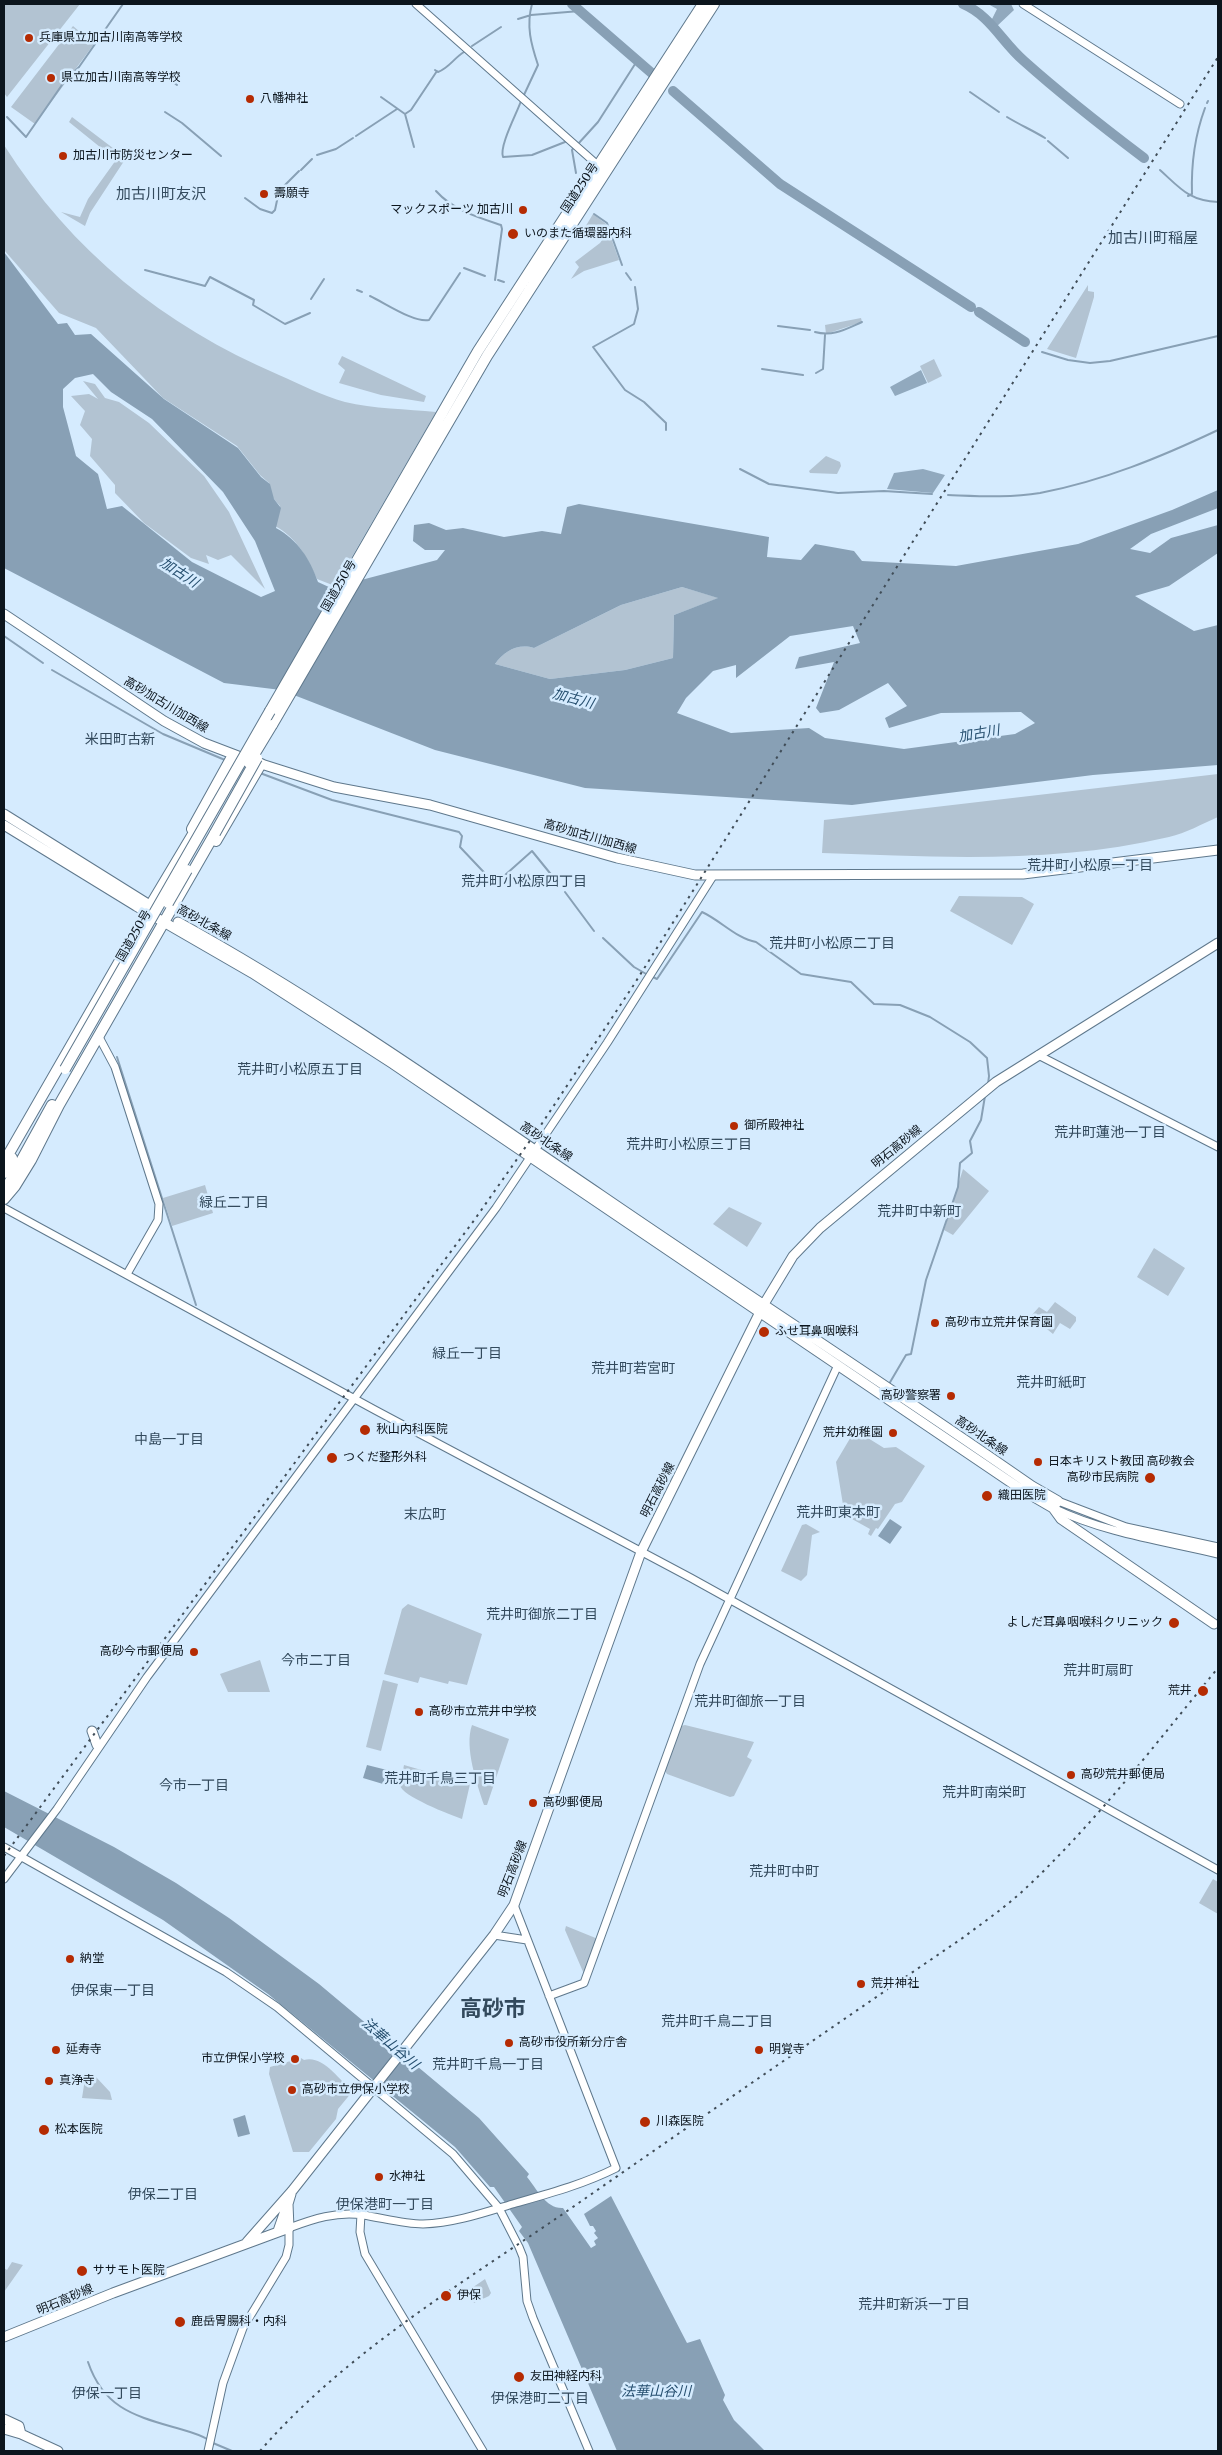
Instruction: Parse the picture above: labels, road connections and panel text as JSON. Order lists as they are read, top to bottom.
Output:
{
  "streets": {
    "highway": ["国道250号"],
    "main road": ["高砂加古川加西線", "高砂北条線", "明石高砂線"]
  },
  "crossings": [
    ["高砂北条線", "明石高砂線"]
  ],
  "districts": [
    "加古川町友沢",
    "加古川町稲屋",
    "米田町古新",
    "荒井町小松原一丁目",
    "荒井町小松原四丁目",
    "荒井町小松原二丁目",
    "荒井町小松原五丁目",
    "荒井町蓮池一丁目",
    "荒井町小松原三丁目",
    "緑丘二丁目",
    "荒井町中新町",
    "緑丘一丁目",
    "荒井町若宮町",
    "荒井町紙町",
    "中島一丁目",
    "荒井町東本町",
    "末広町",
    "荒井町御旅二丁目",
    "今市二丁目",
    "荒井町扇町",
    "荒井町御旅一丁目",
    "荒井町千鳥三丁目",
    "今市一丁目",
    "荒井町南栄町",
    "荒井町中町",
    "伊保東一丁目",
    "高砂市",
    "荒井町千鳥二丁目",
    "荒井町千鳥一丁目",
    "伊保二丁目",
    "伊保港町一丁目",
    "荒井町新浜一丁目",
    "伊保一丁目",
    "伊保港町二丁目"
  ],
  "water": ["加古川", "法華山谷川"],
  "places": [
    "兵庫県立加古川南高等学校",
    "県立加古川南高等学校",
    "八幡神社",
    "加古川市防災センター",
    "壽願寺",
    "マックスポーツ 加古川",
    "いのまた循環器内科",
    "御所殿神社",
    "高砂市立荒井保育園",
    "ふせ耳鼻咽喉科",
    "高砂警察署",
    "秋山内科医院",
    "荒井幼稚園",
    "つくだ整形外科",
    "日本キリスト教団 高砂教会",
    "高砂市民病院",
    "織田医院",
    "よしだ耳鼻咽喉科クリニック",
    "高砂今市郵便局",
    "荒井",
    "高砂市立荒井中学校",
    "高砂荒井郵便局",
    "高砂郵便局",
    "納堂",
    "荒井神社",
    "高砂市役所新分庁舎",
    "延寿寺",
    "明覚寺",
    "市立伊保小学校",
    "真浄寺",
    "高砂市立伊保小学校",
    "川森医院",
    "松本医院",
    "水神社",
    "ササモト医院",
    "伊保",
    "鹿岳胃腸科・内科",
    "友田神経内科"
  ]
}
